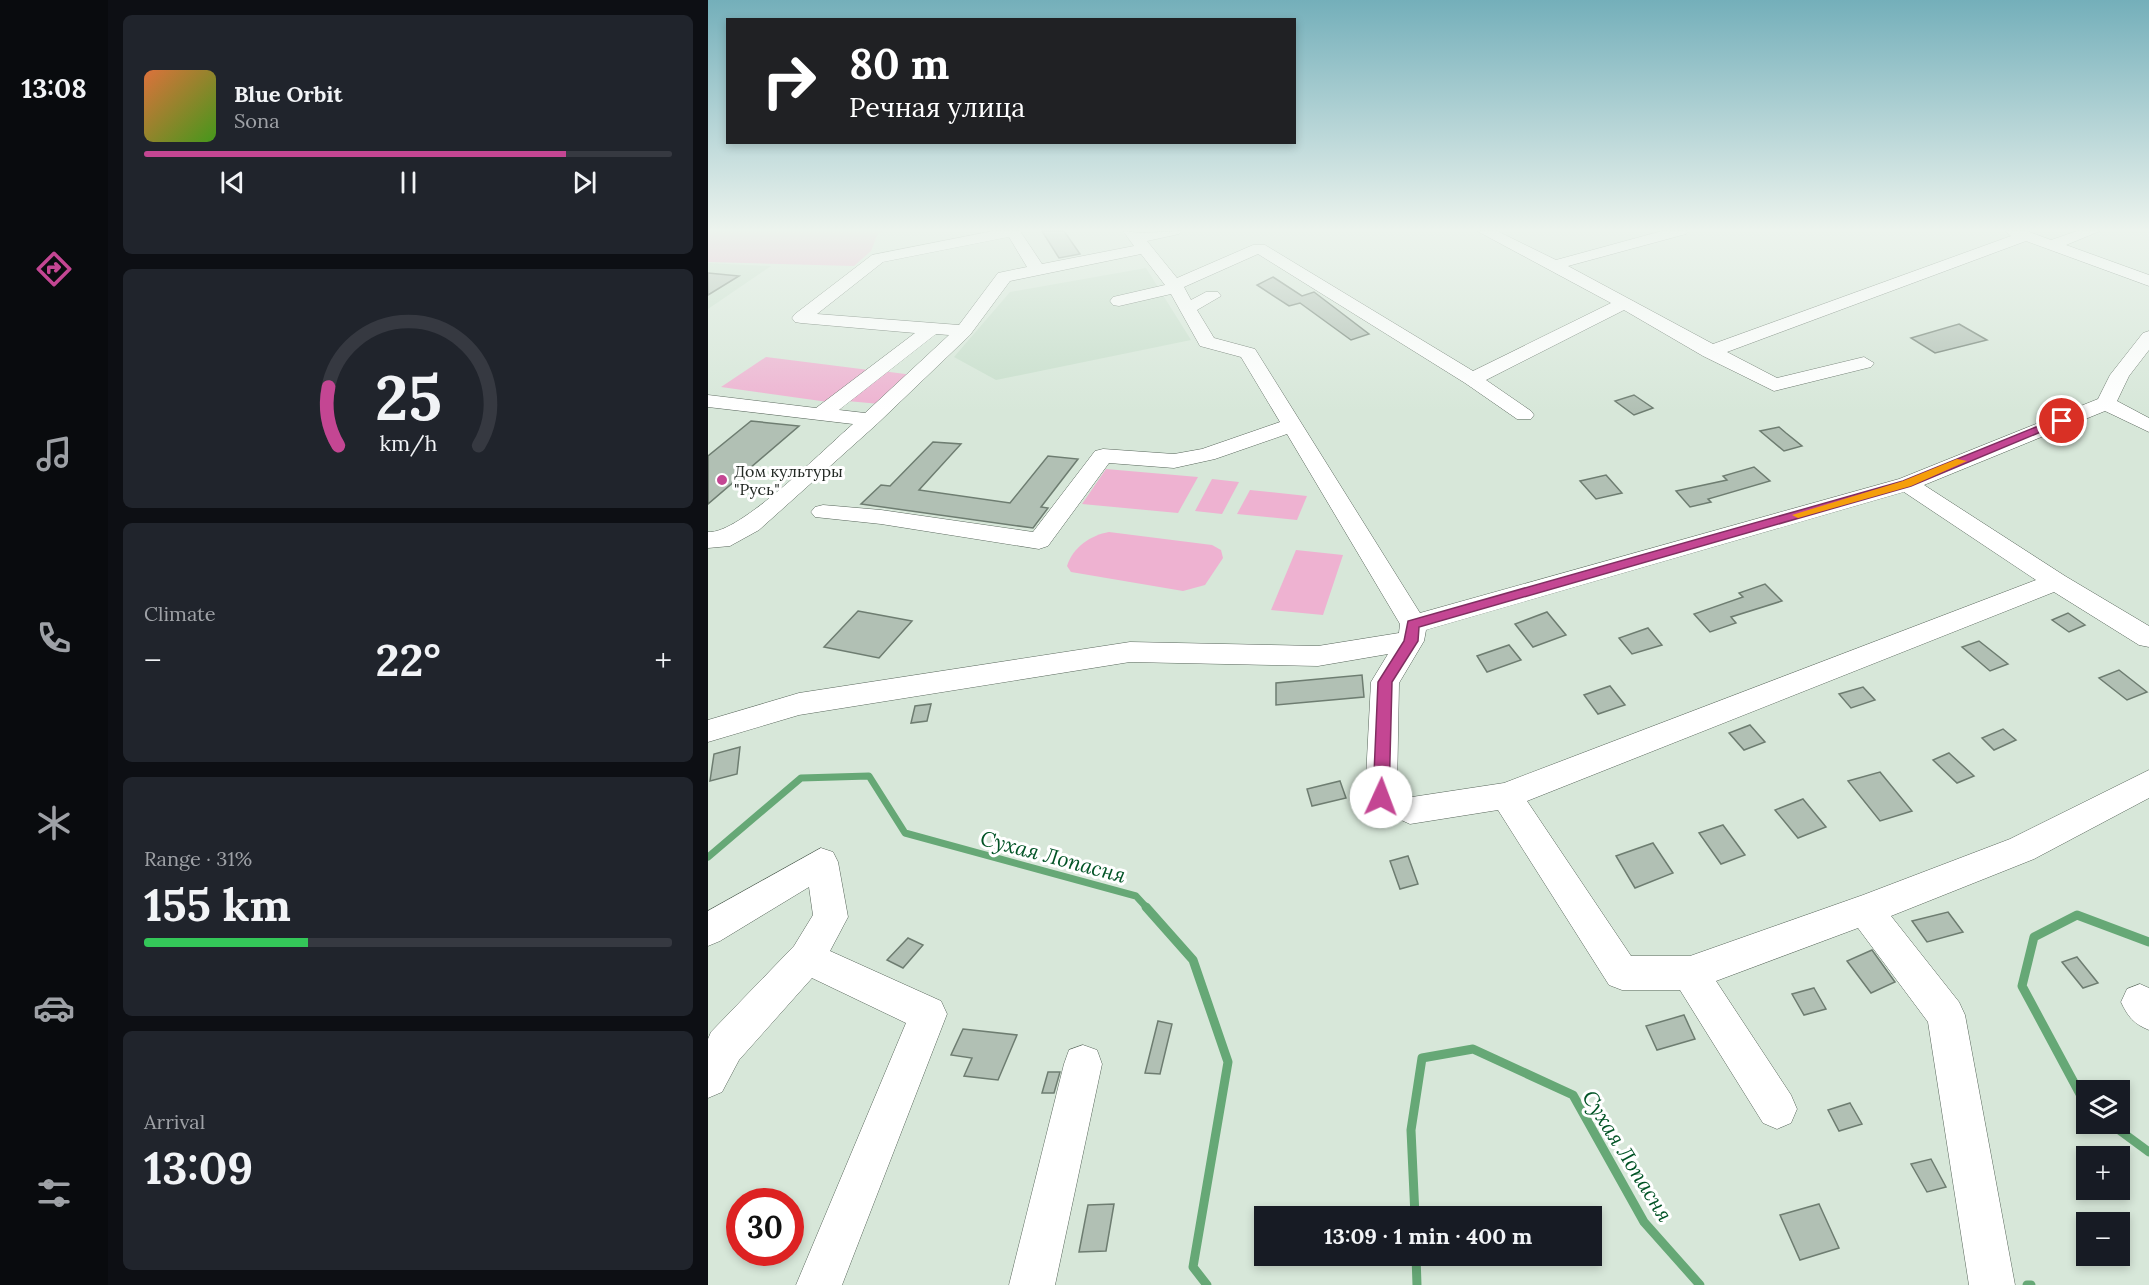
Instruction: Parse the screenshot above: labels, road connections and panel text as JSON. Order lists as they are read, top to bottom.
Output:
{
  "water": ["Сухая Лопасня"],
  "places": ["Дом культуры \"Русь\""],
  "page": {
    "tabs": "13:08",
    "turn": ["80 m", "Речная улица"],
    "song": ["Blue Orbit", "Sona"],
    "tile": [
      "Climate",
      ["Range · 31%", "155 km"],
      ["Arrival", "13:09"]
    ],
    "heat": ["−", "22°", "+"],
    "map_buttons": ["+", "−"],
    "limit": "30",
    "trip": "13:09 · 1 min · 400 m",
    "gauge": ["25", "km/h"]
  }
}
